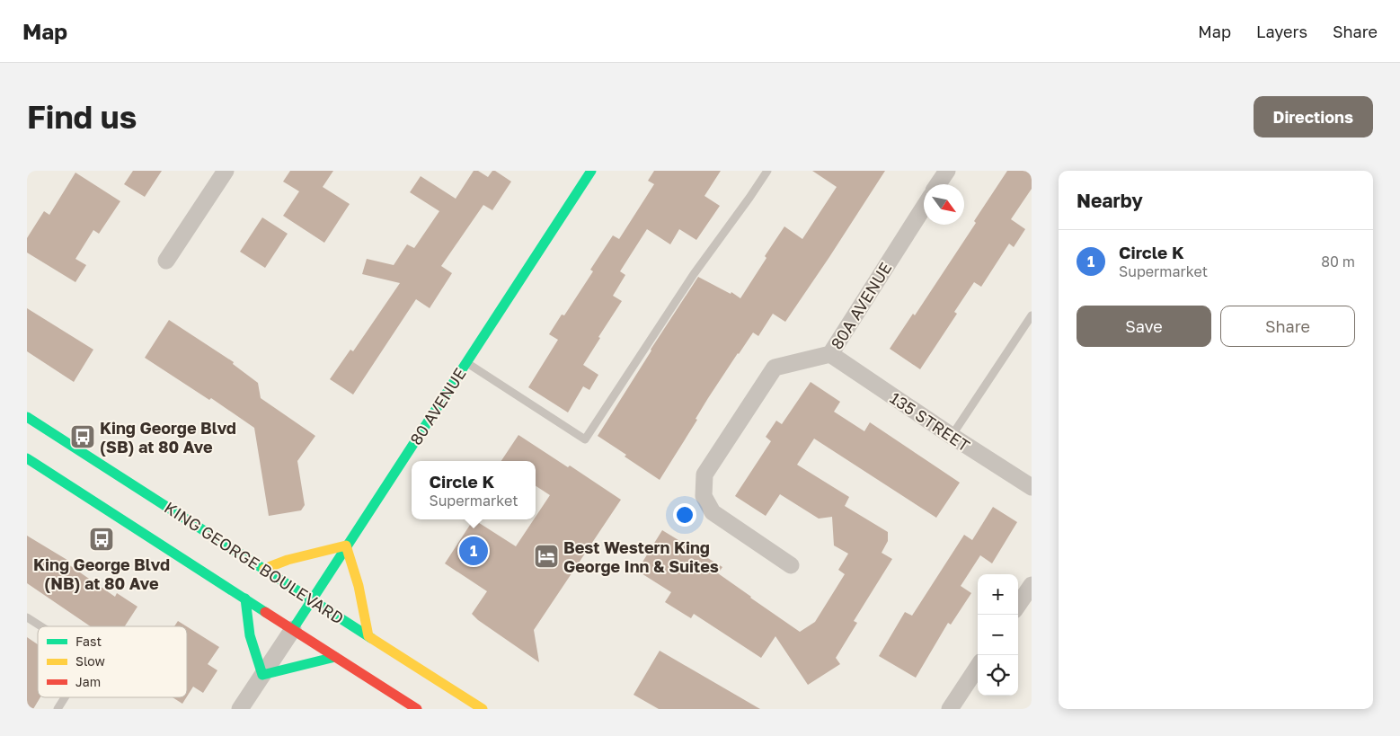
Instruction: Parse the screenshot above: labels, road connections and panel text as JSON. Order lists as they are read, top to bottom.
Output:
{
  "streets": {
    "main road": ["80 AVENUE", "KING GEORGE BOULEVARD"],
    "street": ["80A AVENUE", "135 STREET"]
  },
  "crossings": [
    ["80A AVENUE", "135 STREET"],
    ["80 AVENUE", "KING GEORGE BOULEVARD"]
  ],
  "places": {
    "bus stop": ["King George Blvd (SB) at 80 Ave", "King George Blvd (NB) at 80 Ave"],
    "hotel": ["Best Western King George Inn & Suites"]
  },
  "legend": ["Fast", "Slow", "Jam"],
  "north": "bottom right",
  "page": {
    "header": "Map",
    "nav": ["Map", "Layers", "Share"],
    "buttons": [
      "Directions",
      ["Save", "Share"]
    ],
    "title": "Find us",
    "heading": "Nearby",
    "list": [
      {
        "mark": "1",
        "name": "Circle K",
        "note": "Supermarket",
        "value": "80 m"
      }
    ],
    "popup": ["Circle K", "Supermarket"],
    "pins": "1",
    "map_buttons": ["+", "−"]
  }
}
